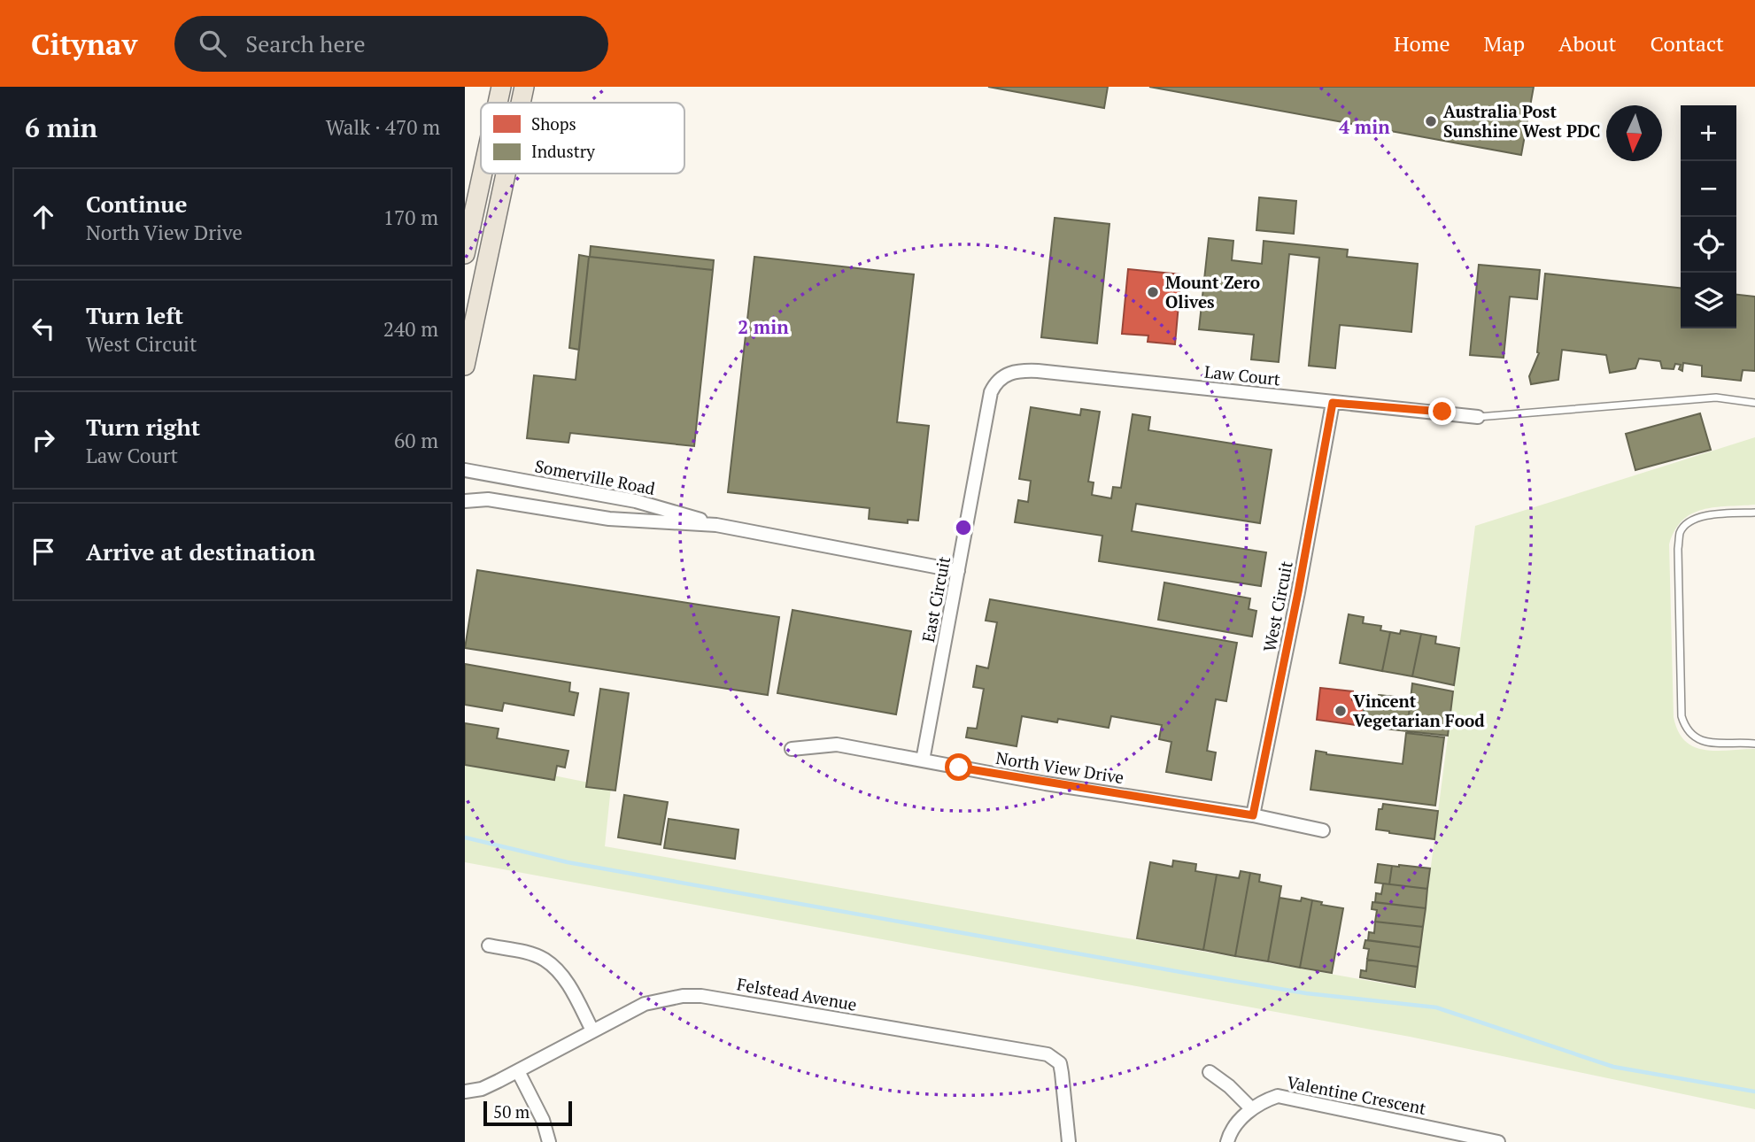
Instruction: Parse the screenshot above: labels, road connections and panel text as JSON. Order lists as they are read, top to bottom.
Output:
{
  "streets": {
    "street": [
      "Law Court",
      "Somerville Road",
      "East Circuit",
      "West Circuit",
      "North View Drive",
      "Felstead Avenue",
      "Valentine Crescent"
    ]
  },
  "crossings": [
    ["Law Court", "East Circuit"],
    ["Law Court", "West Circuit"],
    ["Somerville Road", "East Circuit"],
    ["East Circuit", "North View Drive"],
    ["West Circuit", "North View Drive"]
  ],
  "places": ["Australia Post Sunshine West PDC", "Mount Zero Olives", "Vincent Vegetarian Food"],
  "legend": ["Shops", "Industry"],
  "scale_bar": "50 m",
  "north": "bottom",
  "page": {
    "header": "Citynav",
    "search": "Search here",
    "nav": [
      "Home",
      "Map",
      "About",
      "Contact"
    ],
    "heading": ["6 min", "Walk · 470 m"],
    "map_buttons": ["+", "−"],
    "list": [
      ["Continue", "North View Drive", "170 m"],
      ["Turn left", "West Circuit", "240 m"],
      ["Turn right", "Law Court", "60 m"],
      "Arrive at destination"
    ],
    "scale": "50 m"
  },
  "rings": ["4 min", "2 min"]
}
